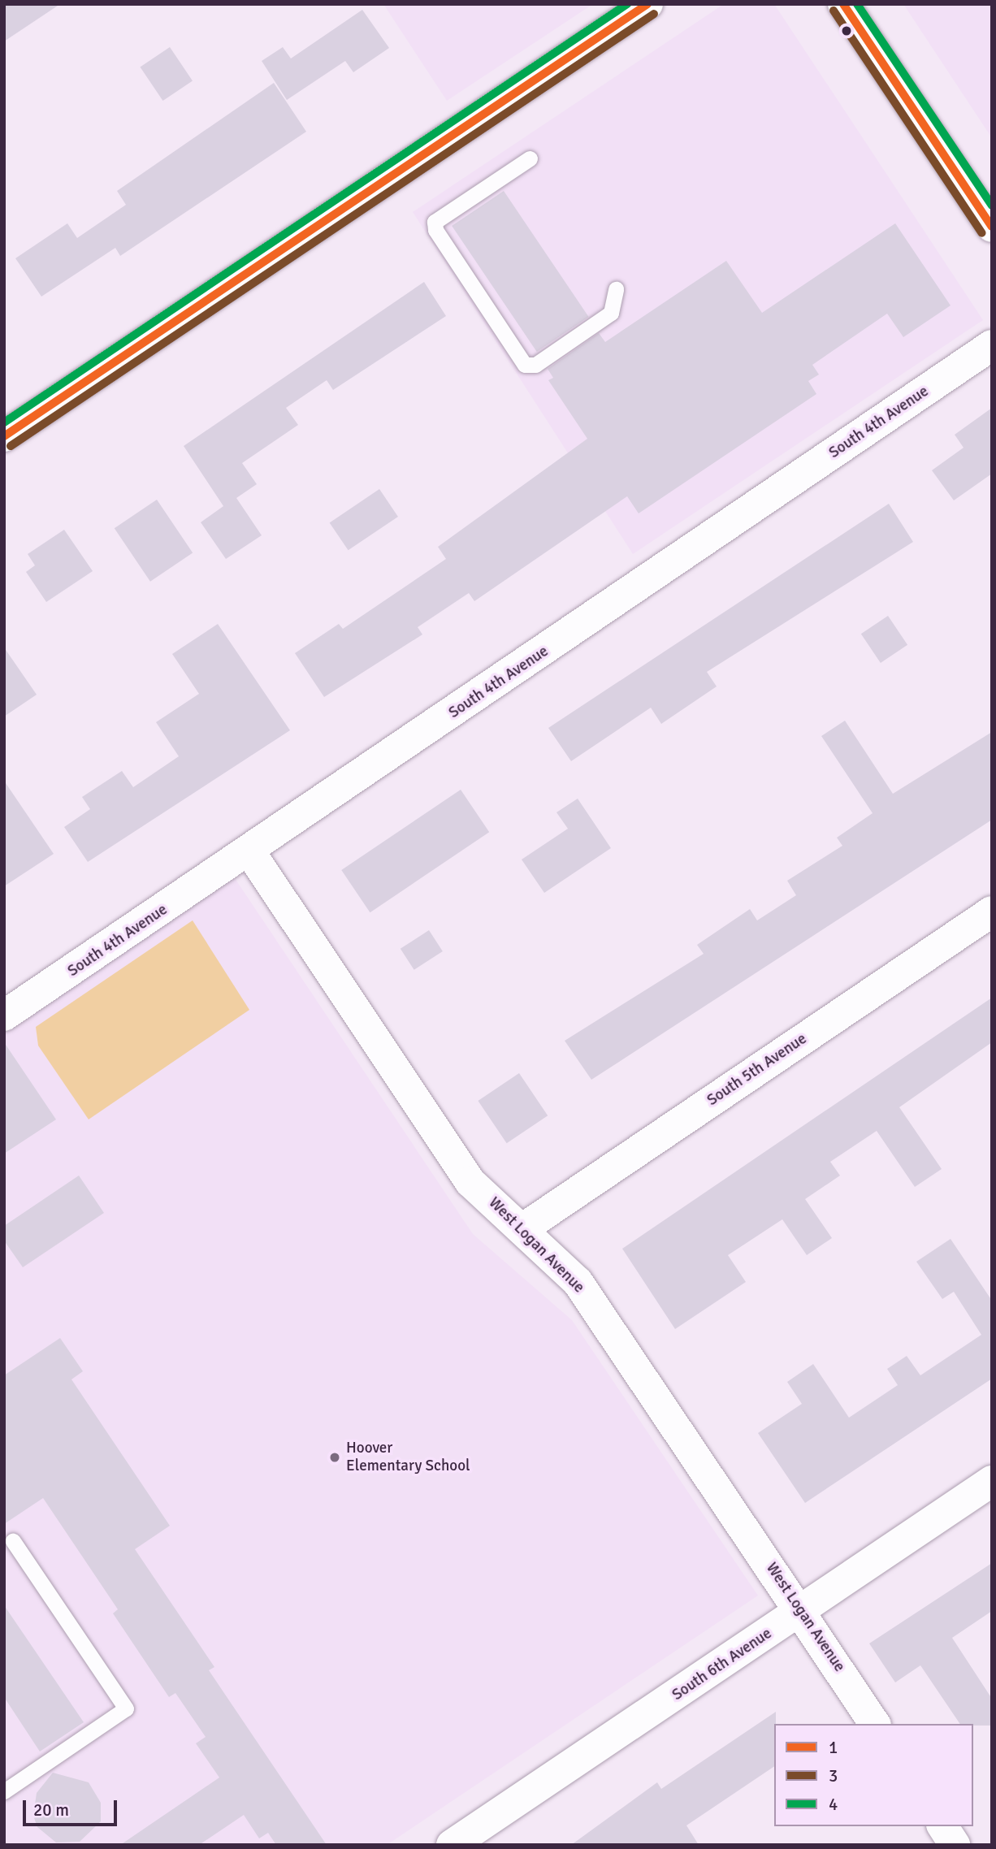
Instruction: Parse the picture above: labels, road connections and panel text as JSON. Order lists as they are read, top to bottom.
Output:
{
  "streets": {
    "street": [
      "South 4th Avenue",
      "South 5th Avenue",
      "West Logan Avenue",
      "South 6th Avenue"
    ]
  },
  "crossings": [
    ["South 4th Avenue", "West Logan Avenue"],
    ["South 5th Avenue", "West Logan Avenue"],
    ["West Logan Avenue", "South 6th Avenue"]
  ],
  "places": ["Hoover Elementary School"],
  "lines": ["transit line 1", "transit line 4", "transit line 3"],
  "legend": ["1", "3", "4"],
  "scale_bar": "20 m"
}
